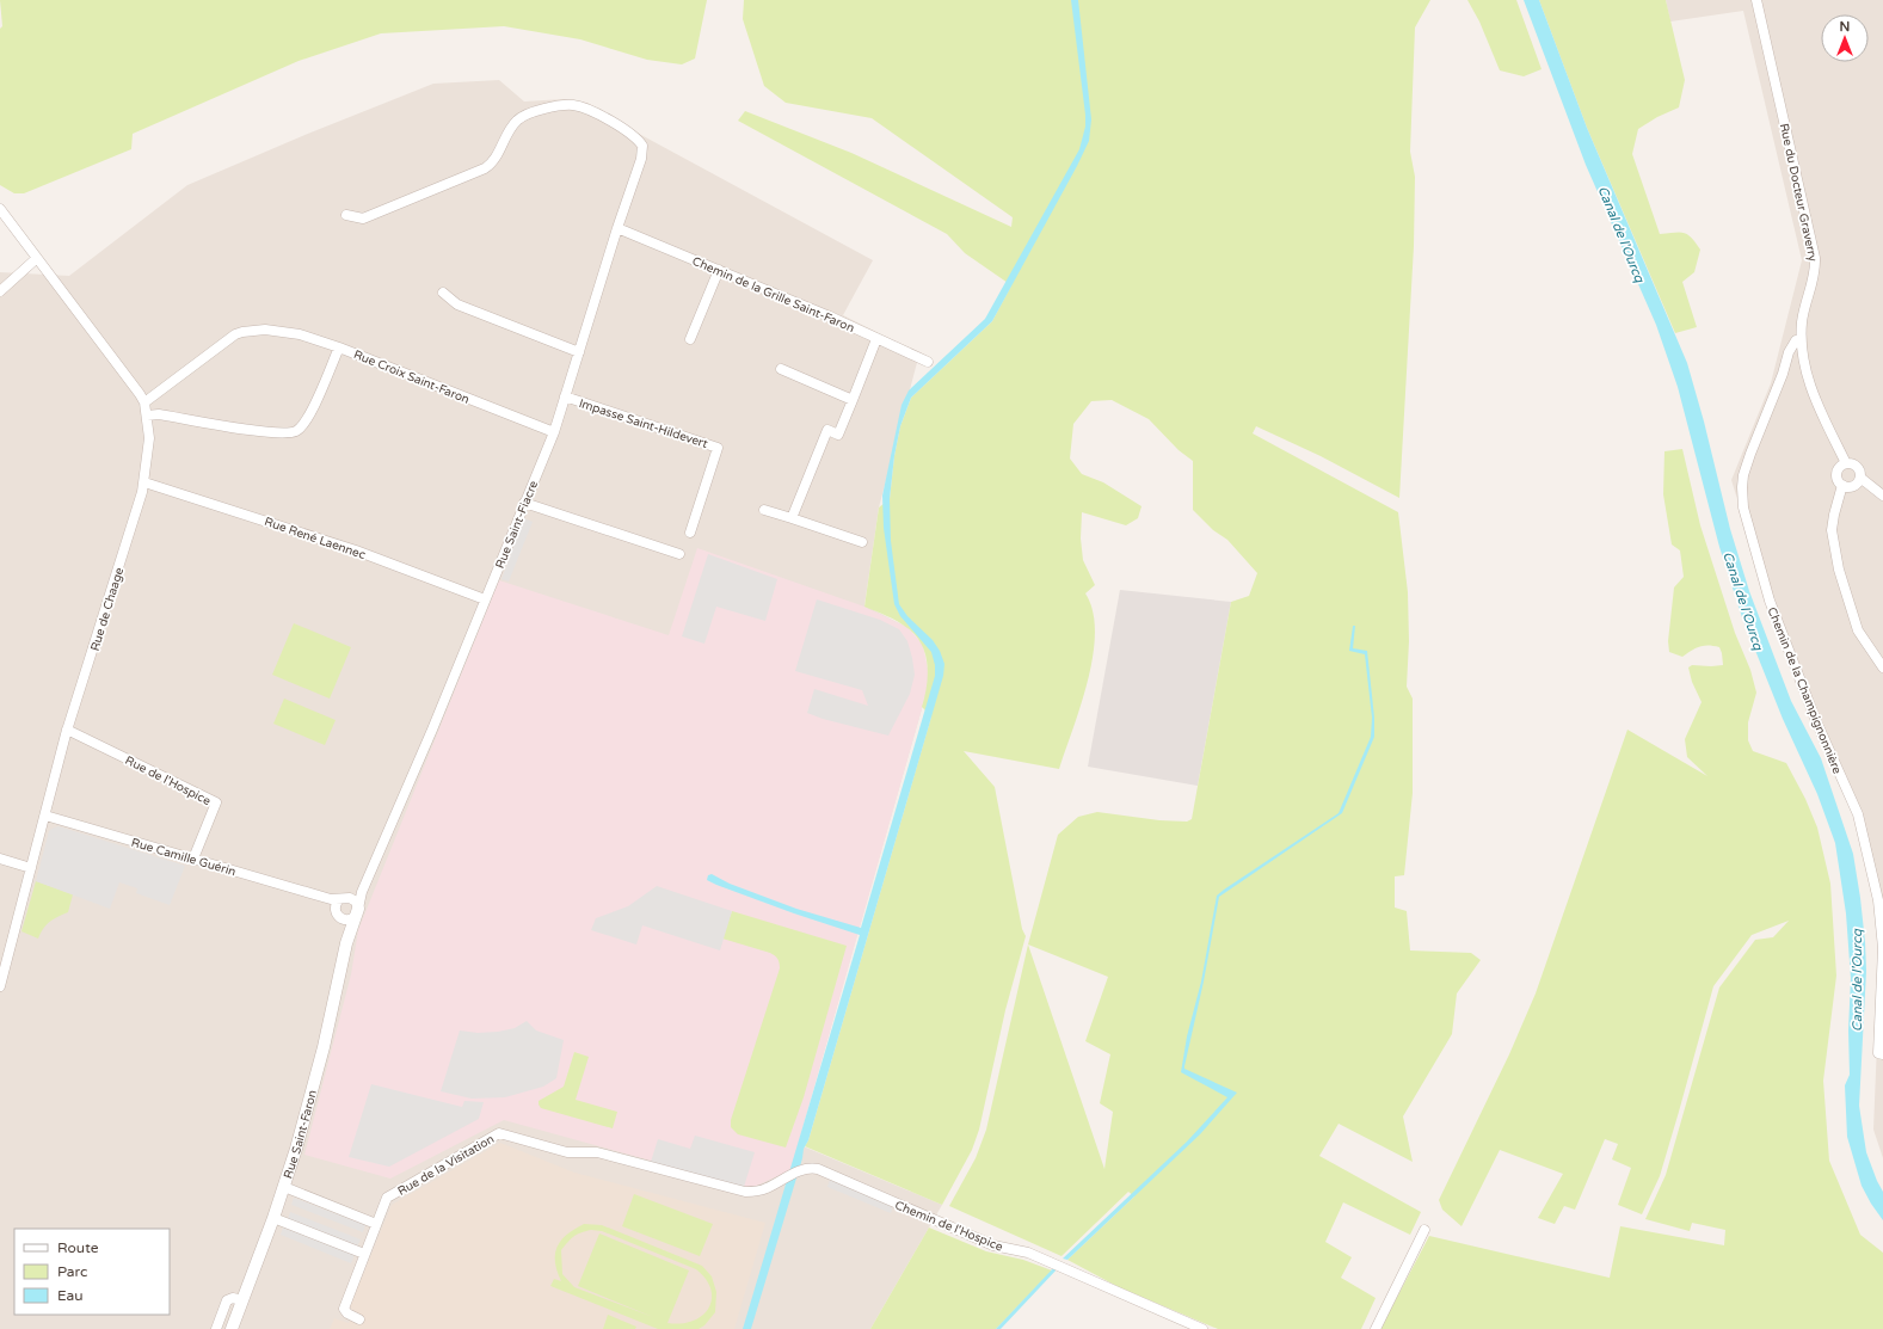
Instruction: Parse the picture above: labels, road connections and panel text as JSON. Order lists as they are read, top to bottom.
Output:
{
  "streets": {
    "street": [
      "Rue du Docteur Graverry",
      "Chemin de la Grille Saint-Faron",
      "Rue Croix Saint-Faron",
      "Impasse Saint-Hildevert",
      "Rue Saint-Fiacre",
      "Rue René Laennec",
      "Rue de Chaage",
      "Chemin de la Champignonnière",
      "Rue de l'Hospice",
      "Rue Camille Guérin",
      "Rue Saint-Faron",
      "Rue de la Visitation",
      "Chemin de l'Hospice"
    ]
  },
  "crossings": [
    ["Rue du Docteur Graverry", "Chemin de la Champignonnière"],
    ["Chemin de la Grille Saint-Faron", "Rue Saint-Fiacre"],
    ["Rue Croix Saint-Faron", "Rue Saint-Fiacre"],
    ["Rue Croix Saint-Faron", "Rue de Chaage"],
    ["Impasse Saint-Hildevert", "Rue Saint-Fiacre"],
    ["Rue Saint-Fiacre", "Rue René Laennec"],
    ["Rue Saint-Fiacre", "Rue Camille Guérin"],
    ["Rue Saint-Fiacre", "Rue Saint-Faron"],
    ["Rue René Laennec", "Rue de Chaage"],
    ["Rue de Chaage", "Rue de l'Hospice"],
    ["Rue de Chaage", "Rue Camille Guérin"],
    ["Rue de l'Hospice", "Rue Camille Guérin"],
    ["Rue Camille Guérin", "Rue Saint-Faron"],
    ["Rue de la Visitation", "Chemin de l'Hospice"]
  ],
  "water": ["Canal de l'Ourcq"],
  "legend": ["Route", "Parc", "Eau"],
  "north": "top"
}
